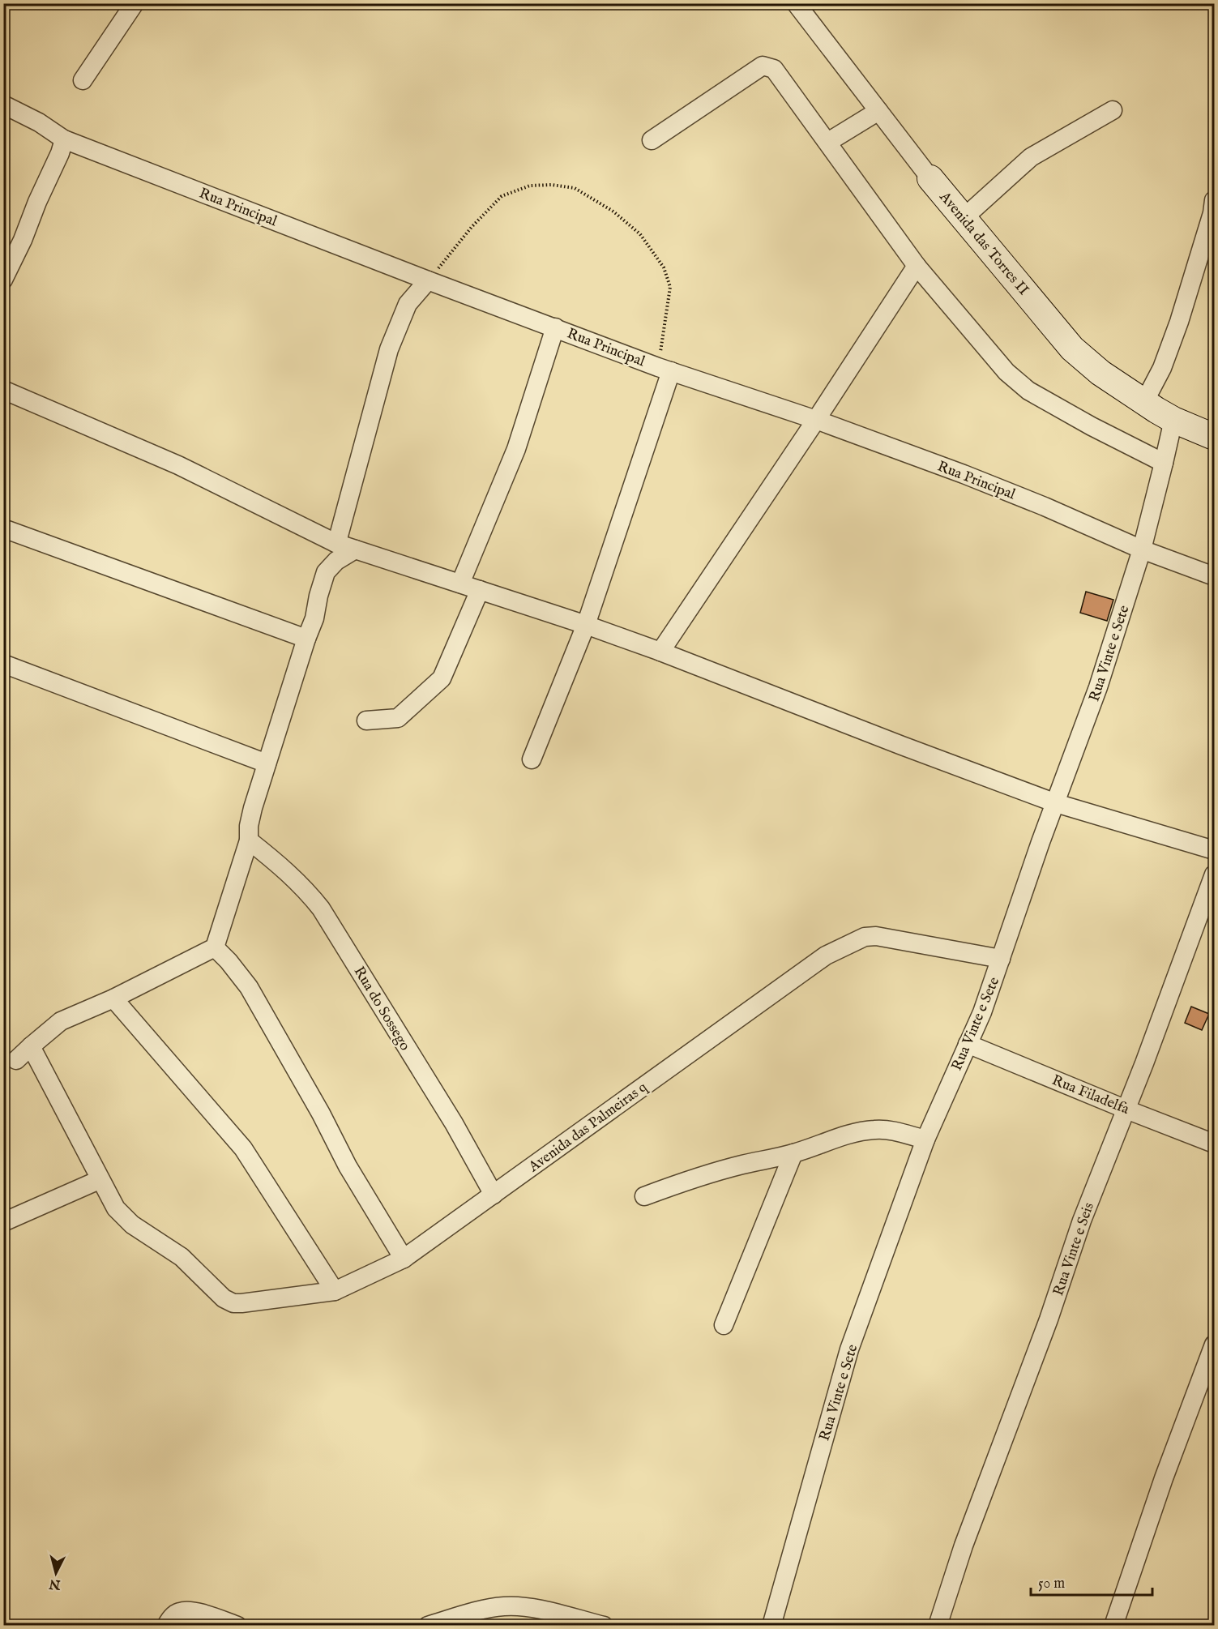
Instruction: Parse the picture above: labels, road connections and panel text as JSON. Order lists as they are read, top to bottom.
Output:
{
  "streets": {
    "street": [
      "Rua Principal",
      "Avenida das Torres II",
      "Rua Vinte e Sete",
      "Rua do Sossego",
      "Rua Filadelfa",
      "Avenida das Palmeiras q",
      "Rua Vinte e Seis"
    ]
  },
  "crossings": [
    ["Rua Principal", "Rua Vinte e Sete"],
    ["Avenida das Torres II", "Rua Vinte e Sete"],
    ["Rua Vinte e Sete", "Rua Filadelfa"],
    ["Rua Vinte e Sete", "Avenida das Palmeiras q"],
    ["Rua do Sossego", "Avenida das Palmeiras q"],
    ["Rua Filadelfa", "Rua Vinte e Seis"]
  ],
  "scale_bar": "50 m",
  "north": "bottom"
}
